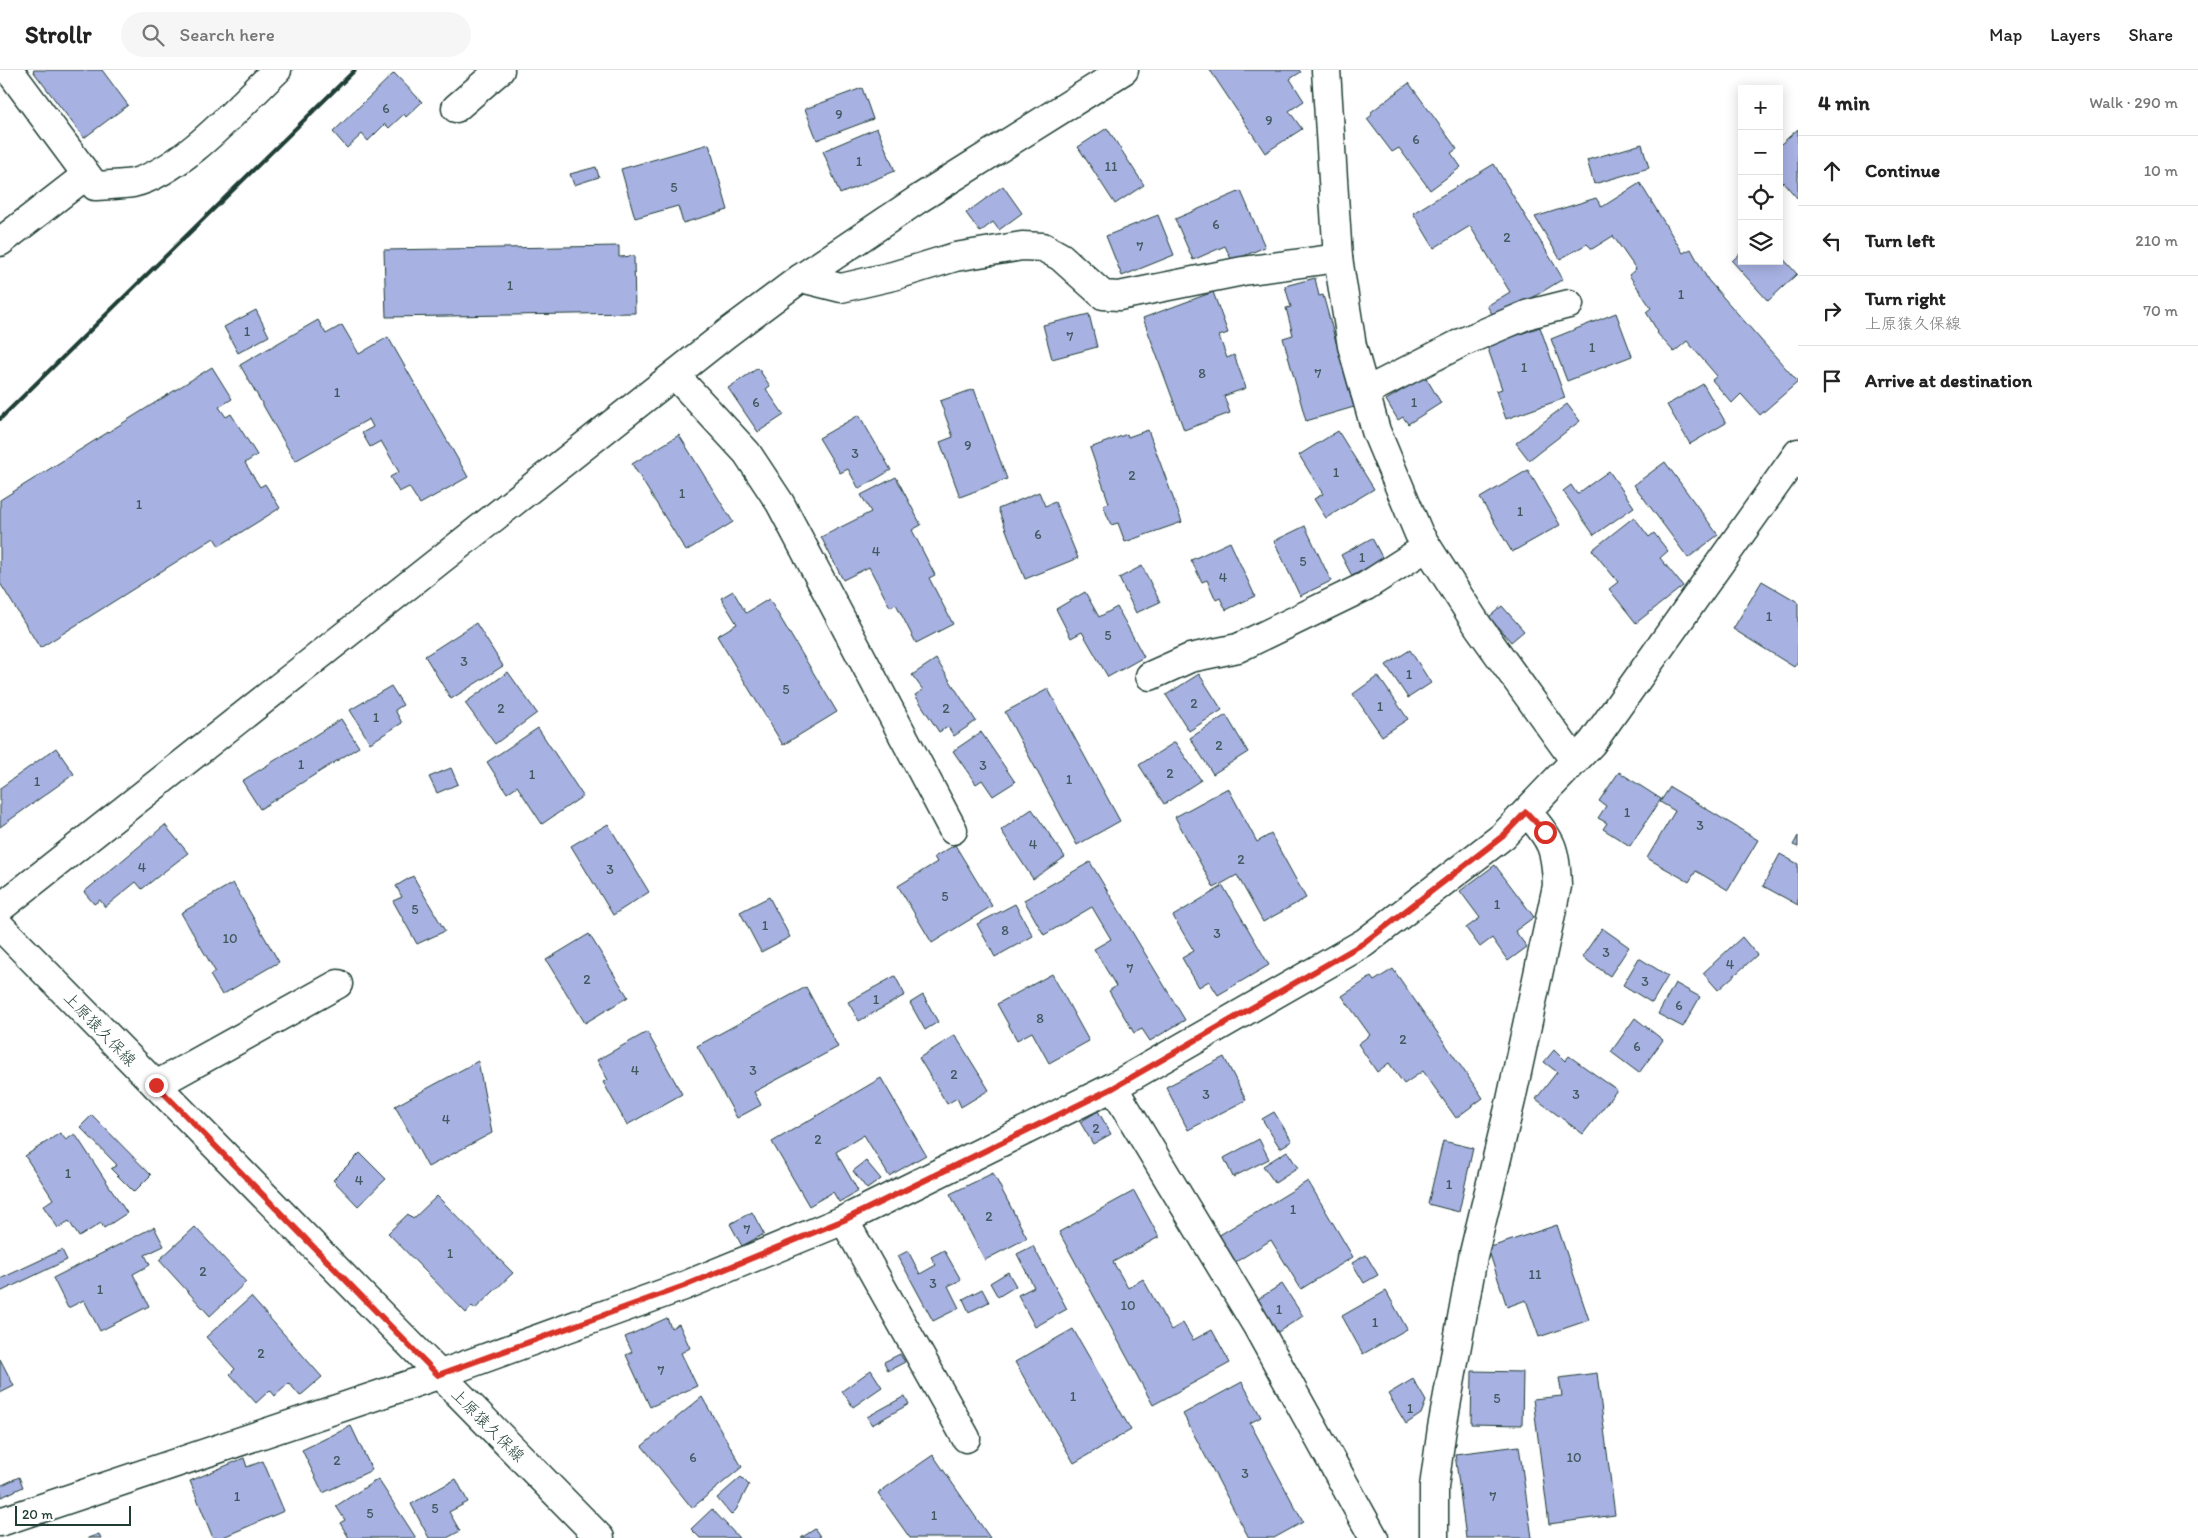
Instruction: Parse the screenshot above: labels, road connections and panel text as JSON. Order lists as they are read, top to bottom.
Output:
{
  "streets": {
    "street": ["上原猿久保線"]
  },
  "house_numbers": [
    "6",
    "9",
    "9",
    "6",
    "1",
    "11",
    "5",
    "6",
    "2",
    "7",
    "1",
    "1",
    "1",
    "7",
    "1",
    "1",
    "8",
    "7",
    "1",
    "6",
    "1",
    "9",
    "3",
    "1",
    "2",
    "1",
    "1",
    "1",
    "6",
    "4",
    "1",
    "5",
    "4",
    "1",
    "5",
    "3",
    "1",
    "5",
    "2",
    "1",
    "2",
    "2",
    "1",
    "2",
    "1",
    "3",
    "2",
    "1",
    "1",
    "1",
    "1",
    "3",
    "4",
    "2",
    "4",
    "3",
    "5",
    "1",
    "5",
    "1",
    "8",
    "3",
    "10",
    "3",
    "4",
    "7",
    "2",
    "3",
    "1",
    "6",
    "8",
    "2",
    "6",
    "4",
    "3",
    "2",
    "3",
    "3",
    "4",
    "2",
    "2",
    "1",
    "4",
    "1",
    "1",
    "2",
    "7",
    "1",
    "2",
    "11",
    "3",
    "1",
    "10",
    "1",
    "1",
    "2",
    "7",
    "1",
    "5",
    "1",
    "6",
    "10",
    "2",
    "3",
    "1",
    "7",
    "5",
    "5",
    "1"
  ],
  "scale_bar": "20 m",
  "page": {
    "header": "Strollr",
    "search": "Search here",
    "nav": ["Map", "Layers", "Share"],
    "heading": ["4 min", "Walk · 290 m"],
    "map_buttons": ["+", "−"],
    "list": [
      ["Continue", "10 m"],
      ["Turn left", "210 m"],
      ["Turn right", "上原猿久保線", "70 m"],
      "Arrive at destination"
    ],
    "scale": "20 m"
  }
}
